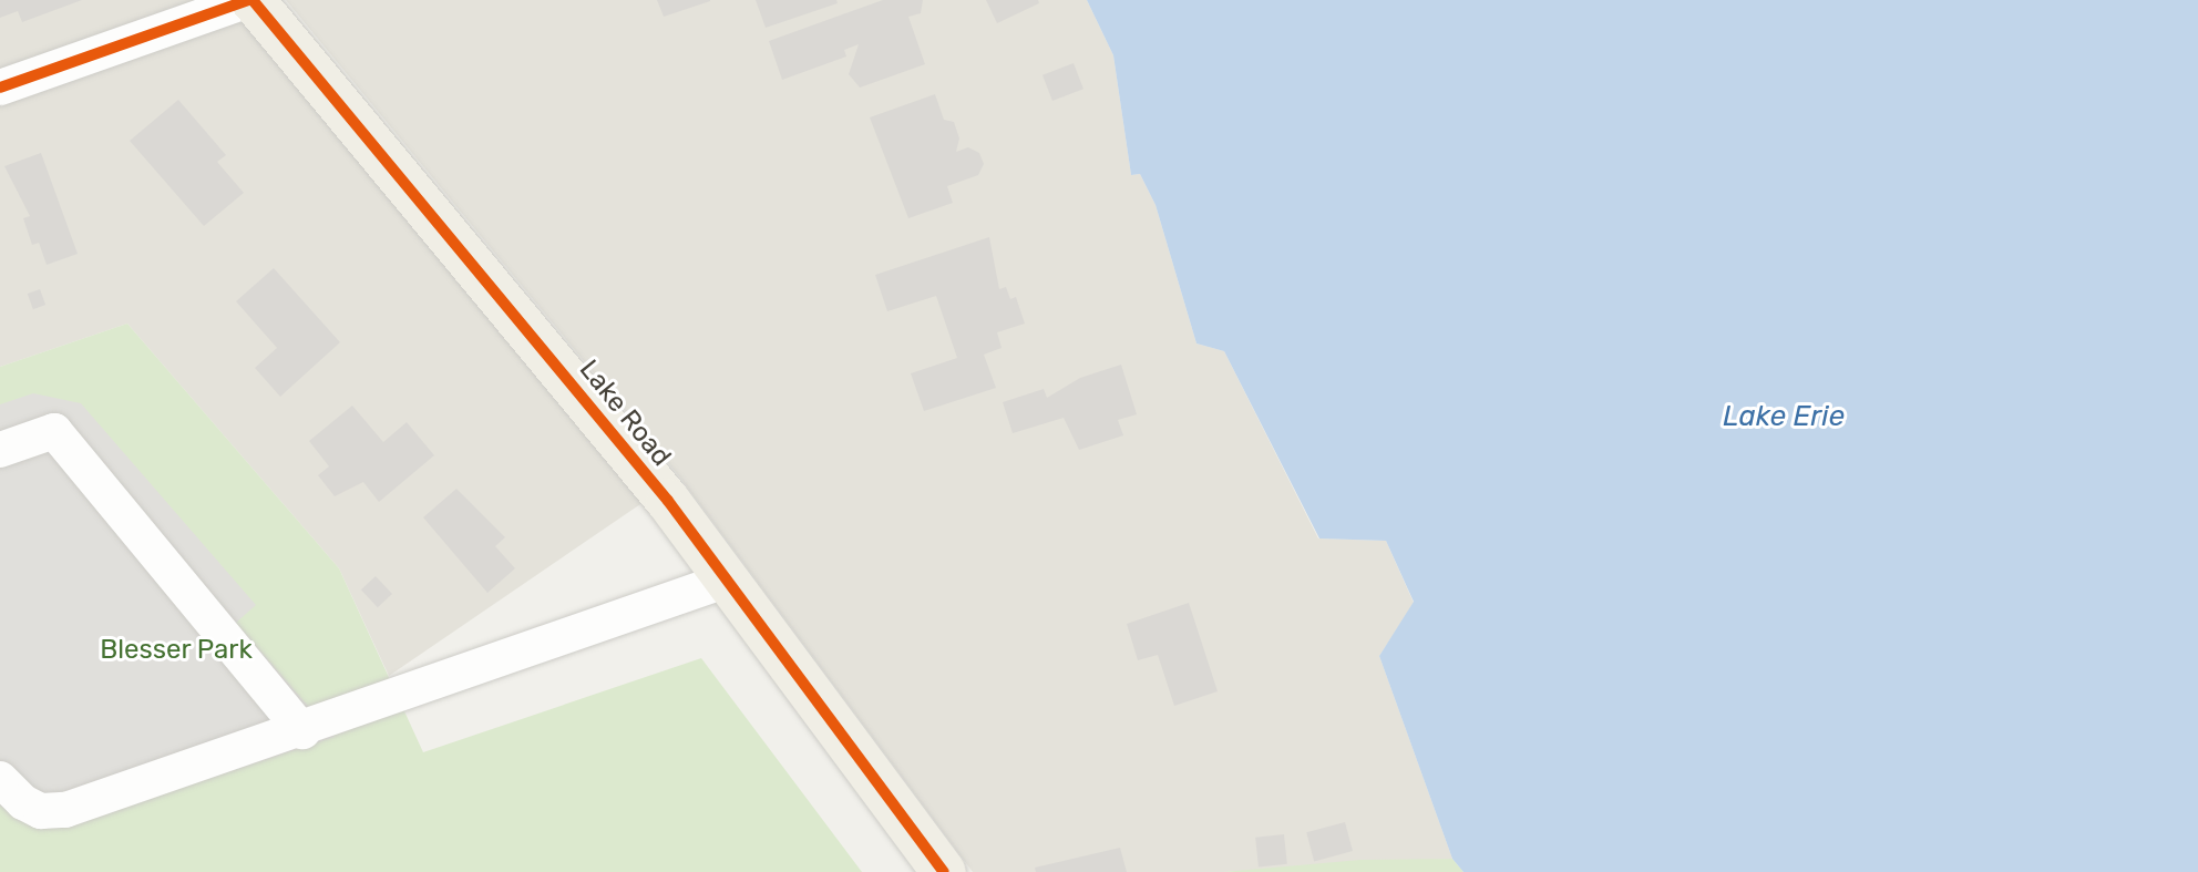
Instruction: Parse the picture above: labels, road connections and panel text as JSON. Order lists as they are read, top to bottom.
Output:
{
  "streets": {
    "main road": ["Lake Road"]
  },
  "water": ["Lake Erie"],
  "parks": ["Blesser Park"]
}
